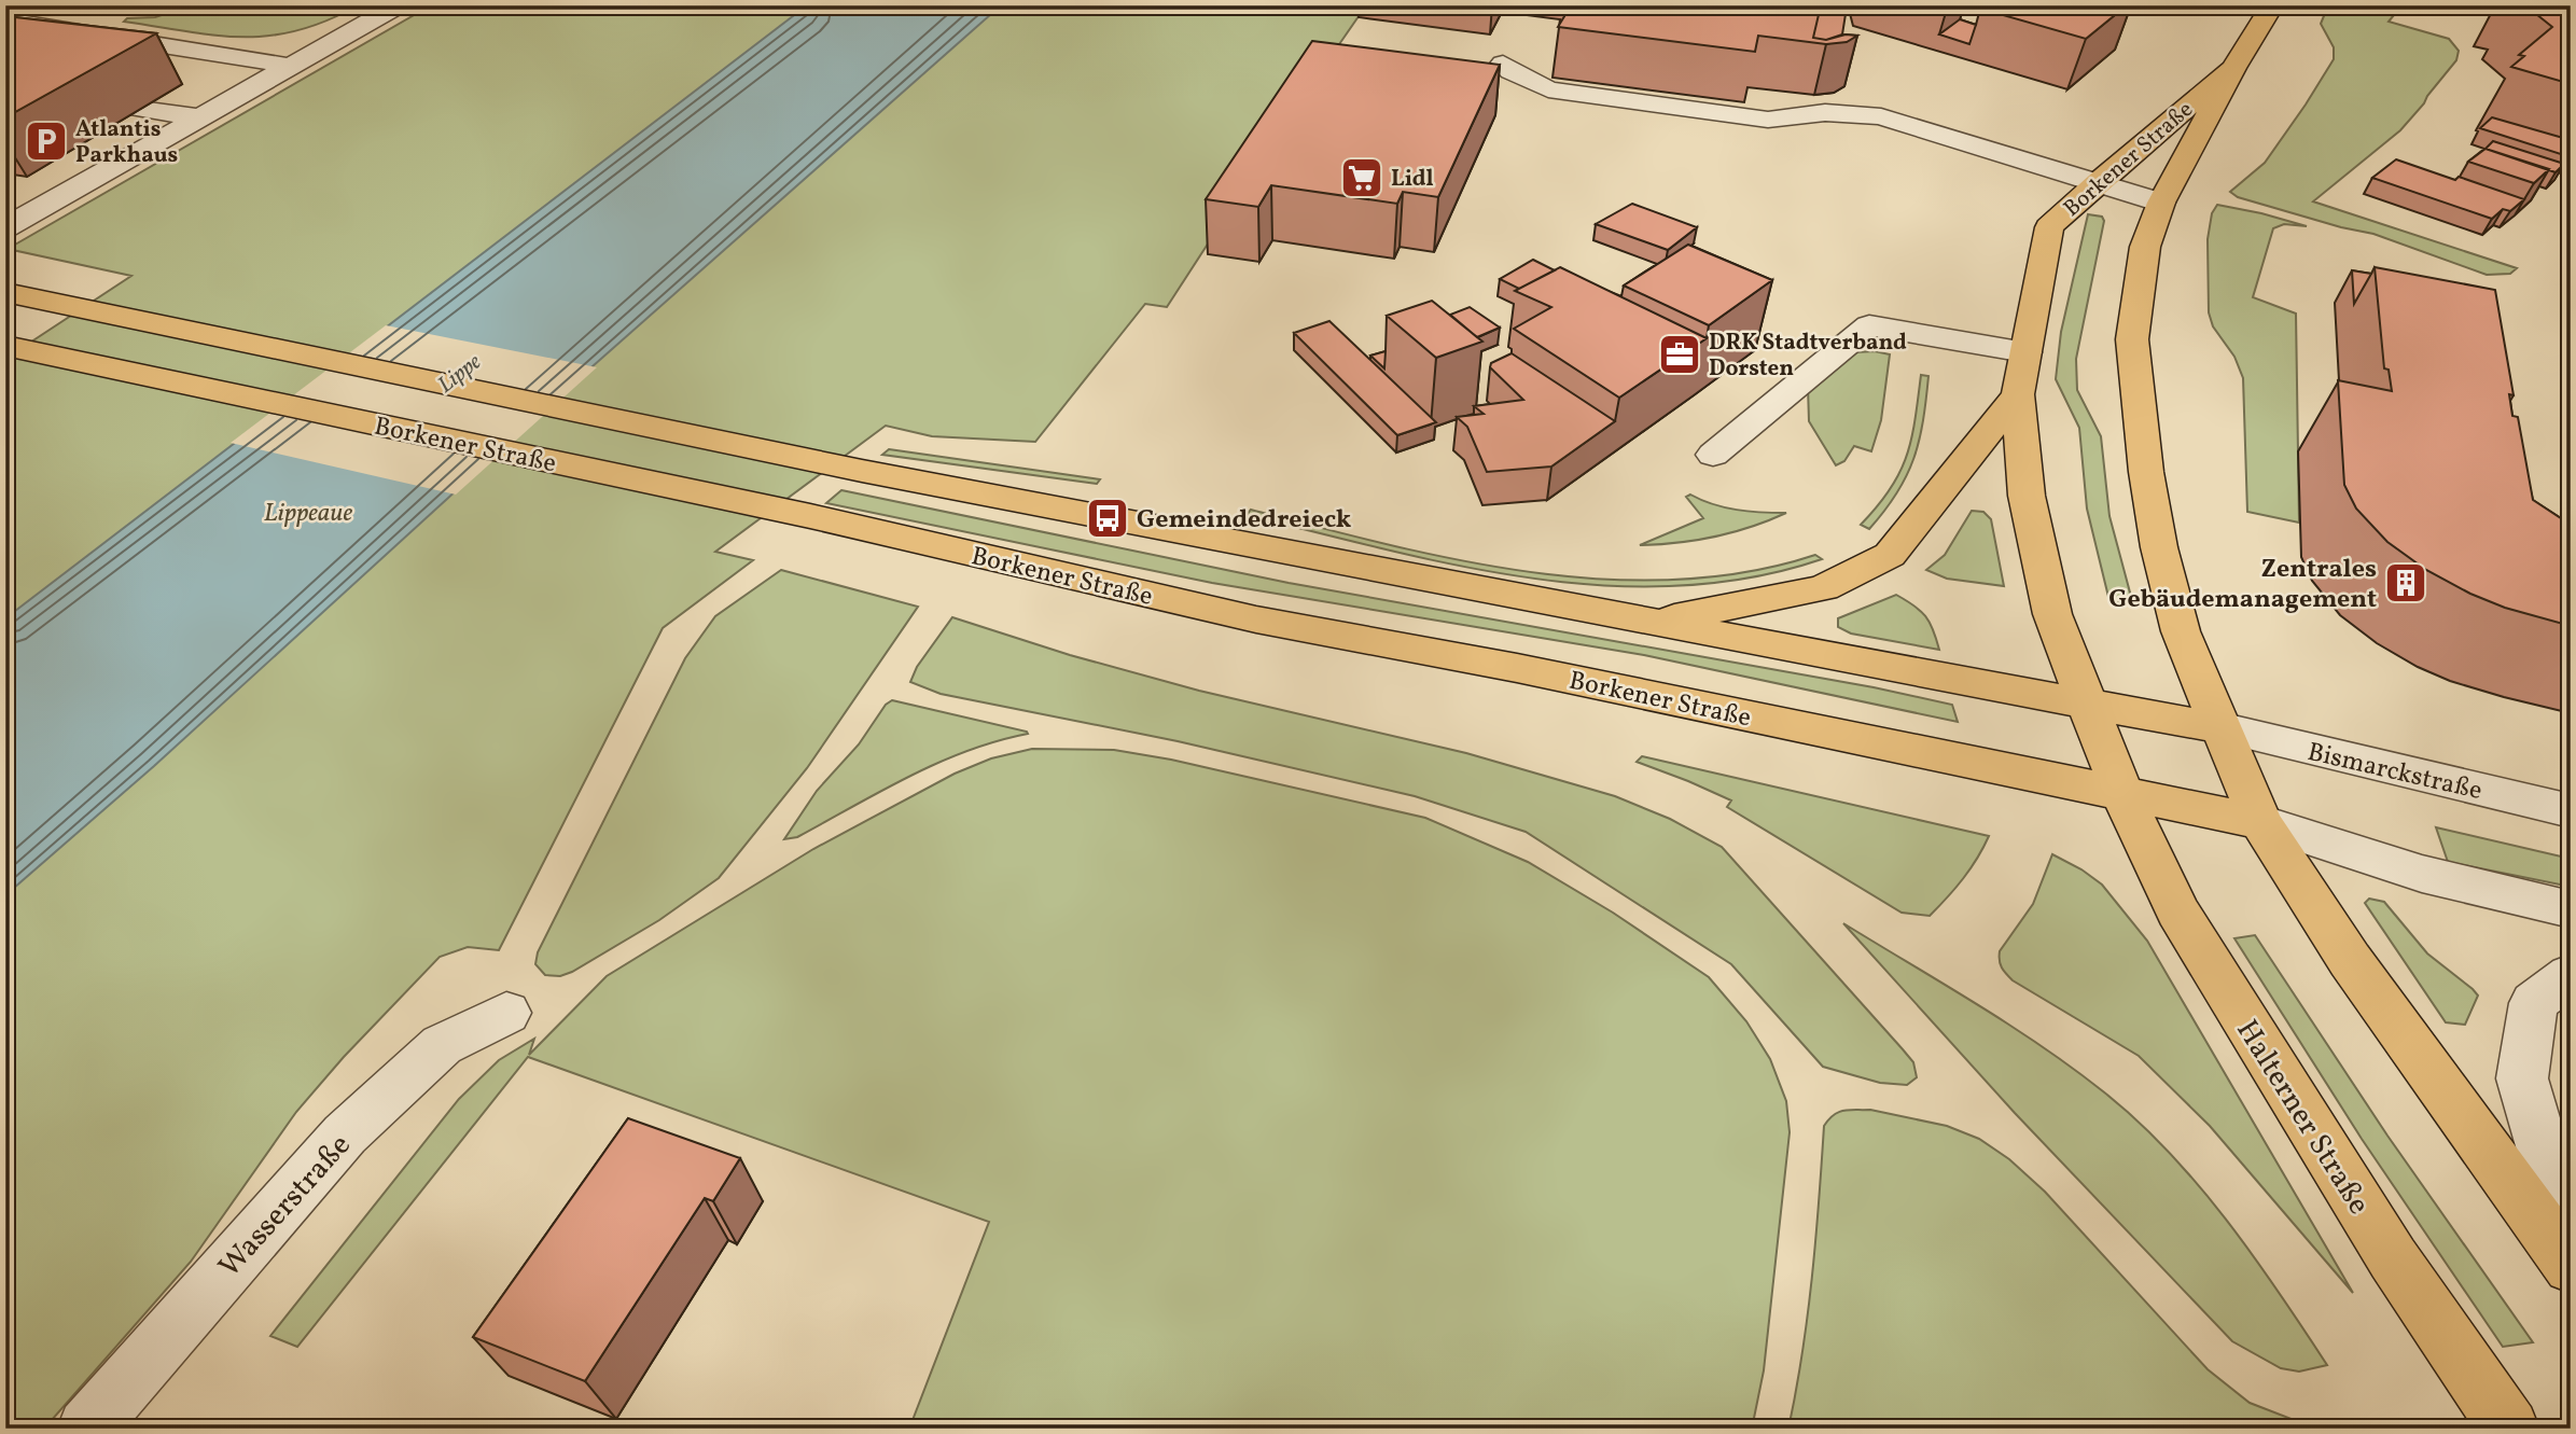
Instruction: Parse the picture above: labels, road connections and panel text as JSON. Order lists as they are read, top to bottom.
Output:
{
  "streets": {
    "main road": ["Borkener Straße", "Halterner Straße"],
    "street": ["Bismarckstraße", "Wasserstraße"]
  },
  "crossings": [
    ["Borkener Straße", "Bismarckstraße"],
    ["Borkener Straße", "Halterner Straße"]
  ],
  "water": ["Lippe"],
  "parks": ["Lippeaue"],
  "places": {
    "parking": ["Atlantis Parkhaus"],
    "supermarket": ["Lidl"],
    "office": ["DRK Stadtverband Dorsten"],
    "bus stop": ["Gemeindedreieck"],
    "building": ["Zentrales Gebäudemanagement"]
  }
}
